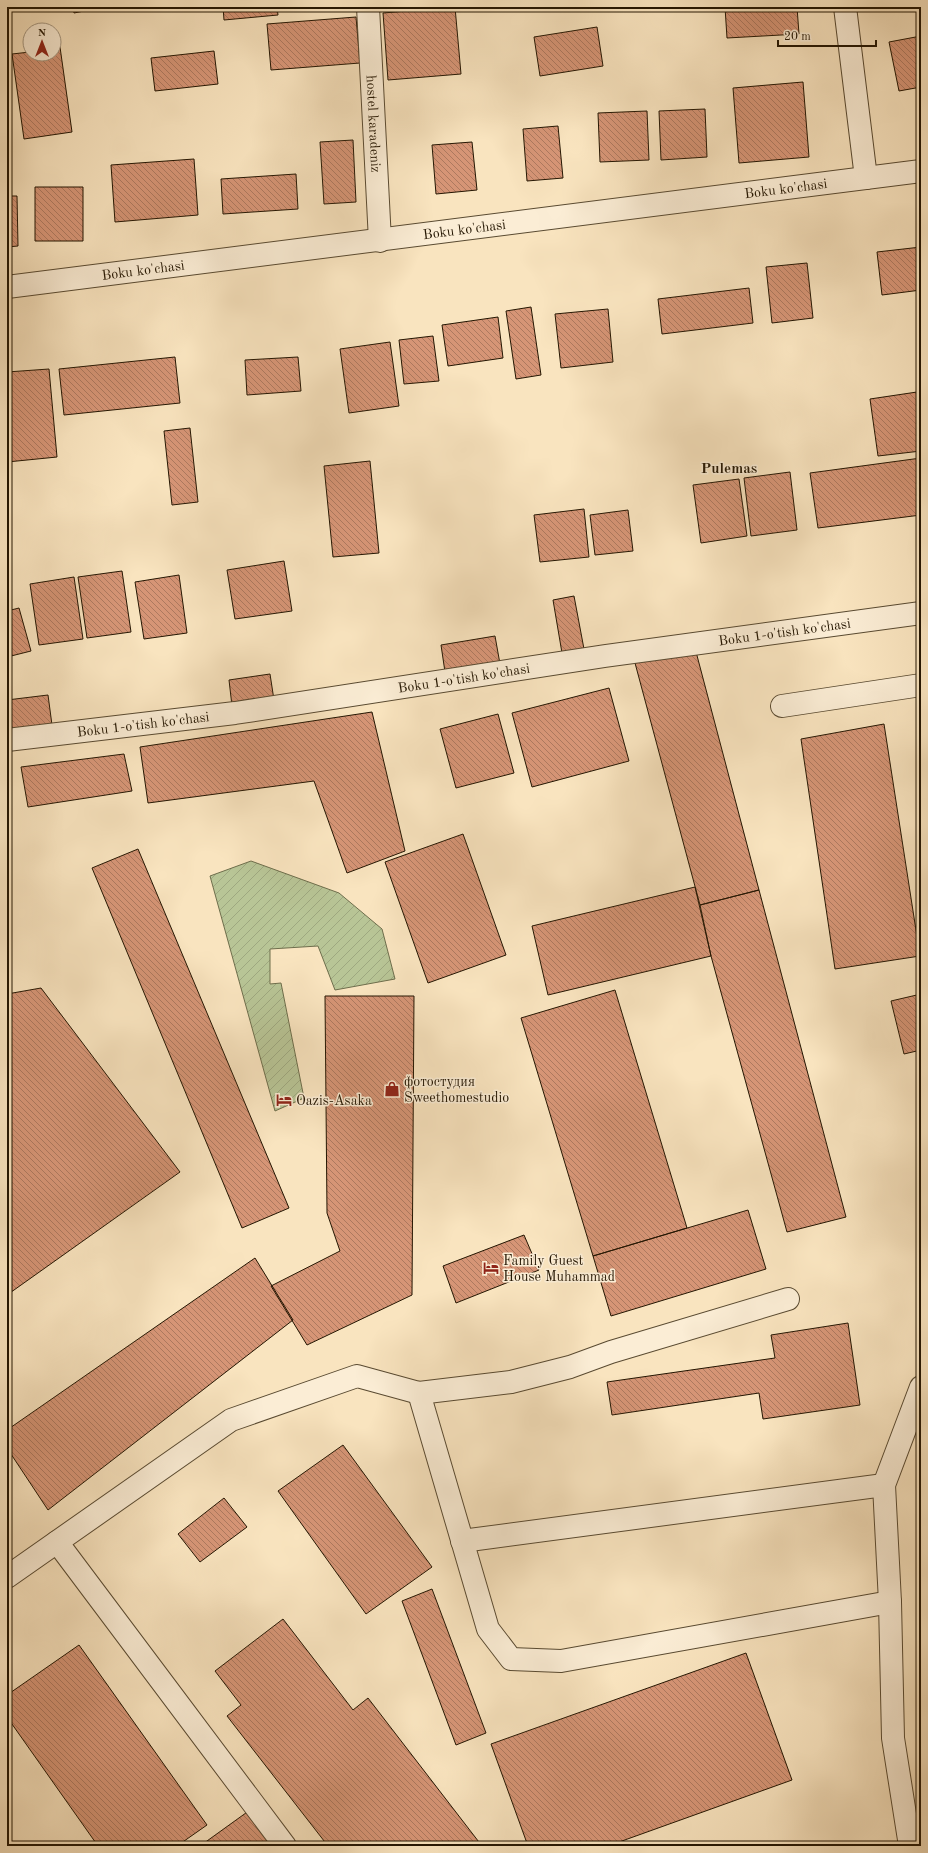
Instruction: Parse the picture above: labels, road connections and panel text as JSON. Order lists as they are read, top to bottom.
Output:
{
  "streets": {
    "street": ["hostel karadeniz", "Boku ko'chasi", "Boku 1-o'tish ko'chasi"]
  },
  "crossings": [
    ["hostel karadeniz", "Boku ko'chasi"]
  ],
  "districts": ["Pulemas"],
  "places": {
    "shop": ["фотостудия Sweethomestudio"],
    "hotel": ["Oazis-Asaka", "Family Guest House Muhammad"]
  },
  "scale_bar": "20 m",
  "north": "top"
}
